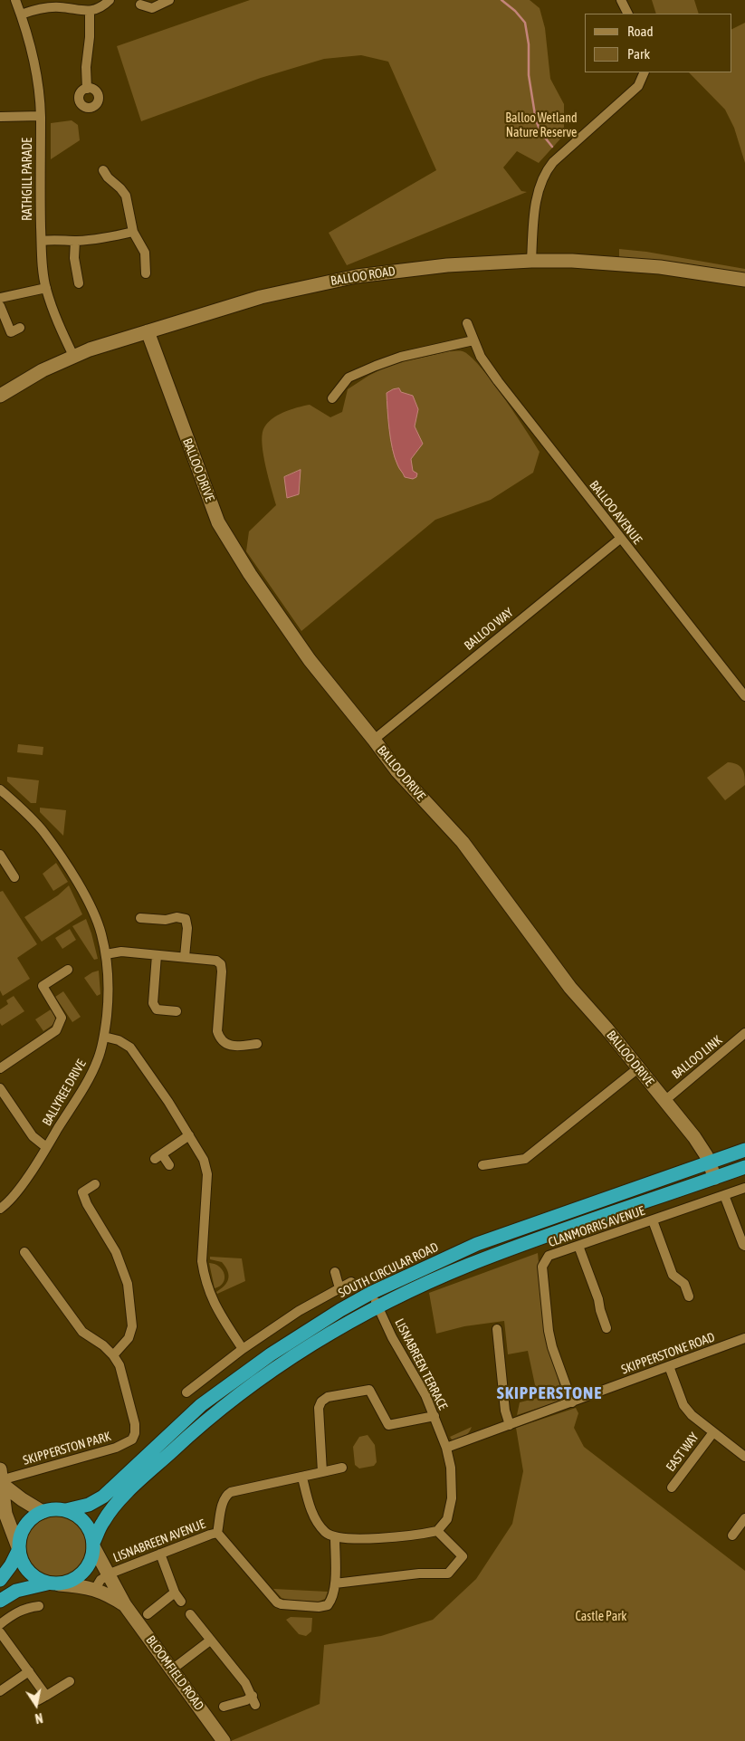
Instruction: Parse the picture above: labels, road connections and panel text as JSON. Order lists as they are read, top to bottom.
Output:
{
  "streets": {
    "highway": ["SOUTH CIRCULAR ROAD"],
    "street": [
      "RATHGILL PARADE",
      "BALLOO ROAD",
      "BALLOO DRIVE",
      "BALLOO AVENUE",
      "BALLOO WAY",
      "BALLOO LINK",
      "BALLYREE DRIVE",
      "CLANMORRIS AVENUE",
      "SKIPPERSTONE ROAD",
      "LISNABREEN TERRACE",
      "SKIPPERSTON PARK",
      "EAST WAY",
      "LISNABREEN AVENUE",
      "BLOOMFIELD ROAD"
    ]
  },
  "crossings": [
    ["RATHGILL PARADE", "BALLOO ROAD"],
    ["BALLOO ROAD", "BALLOO DRIVE"],
    ["BALLOO DRIVE", "BALLOO WAY"],
    ["BALLOO DRIVE", "BALLOO LINK"],
    ["BALLOO DRIVE", "SOUTH CIRCULAR ROAD"],
    ["BALLOO AVENUE", "BALLOO WAY"],
    ["CLANMORRIS AVENUE", "SKIPPERSTONE ROAD"],
    ["SOUTH CIRCULAR ROAD", "LISNABREEN TERRACE"],
    ["SOUTH CIRCULAR ROAD", "BLOOMFIELD ROAD"],
    ["SKIPPERSTONE ROAD", "LISNABREEN TERRACE"],
    ["LISNABREEN AVENUE", "BLOOMFIELD ROAD"]
  ],
  "districts": ["SKIPPERSTONE"],
  "parks": ["Balloo Wetland Nature Reserve", "Castle Park"],
  "legend": ["Road", "Park"],
  "north": "bottom"
}
